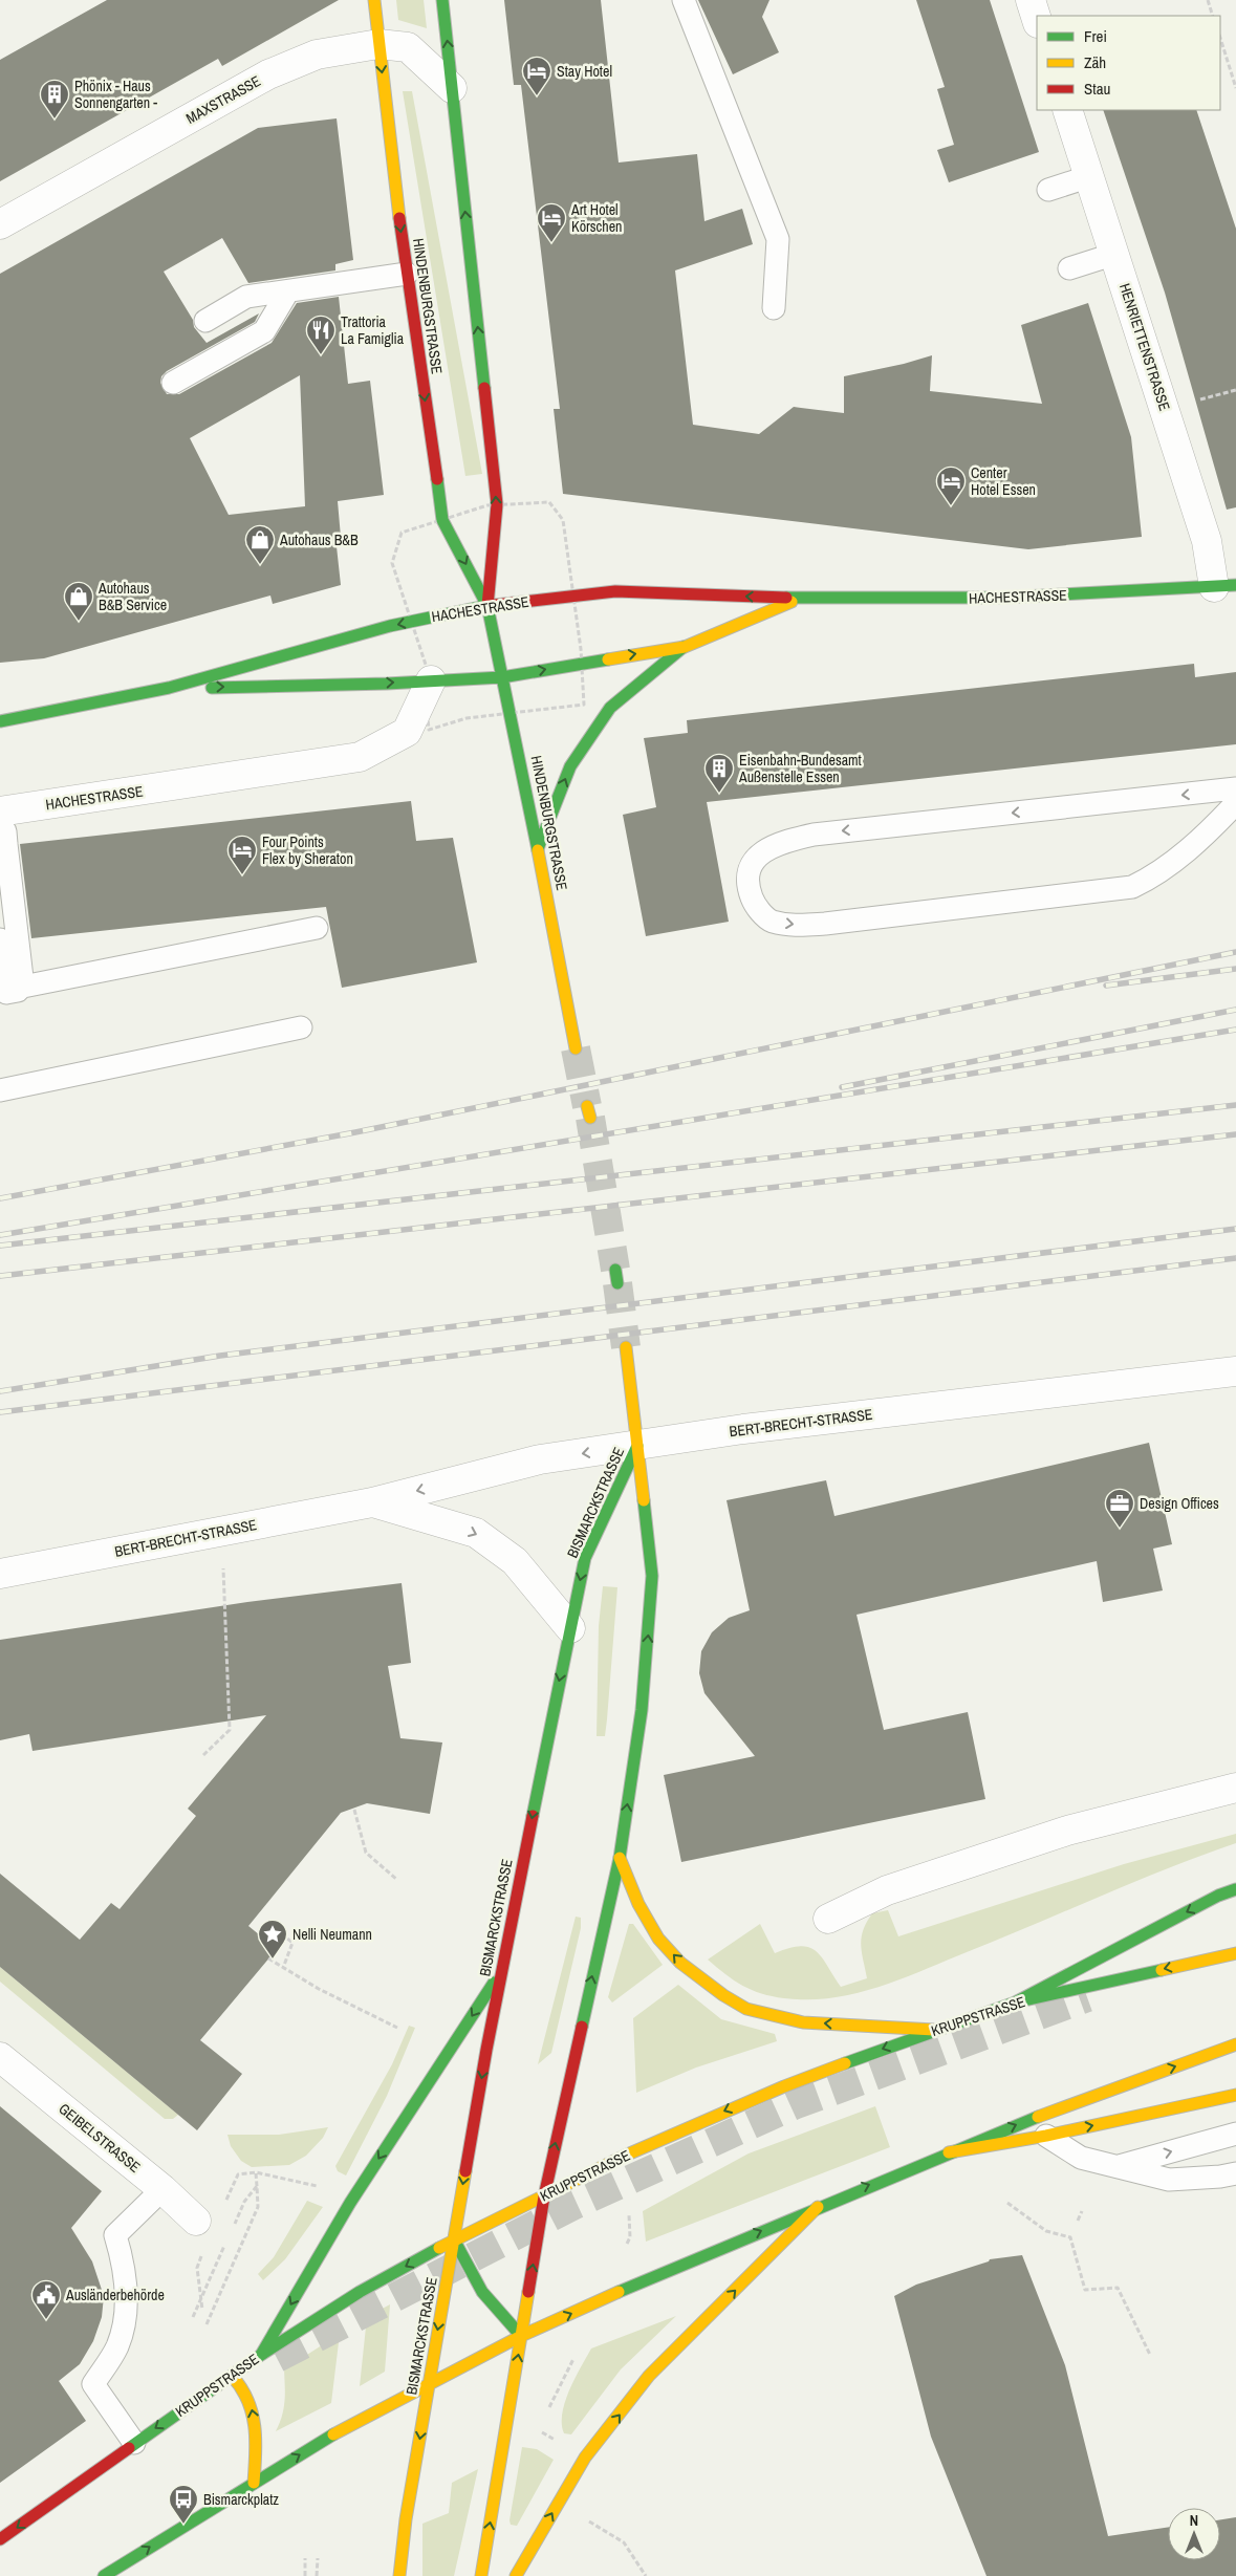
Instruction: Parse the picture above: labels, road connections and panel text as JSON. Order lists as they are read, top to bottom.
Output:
{
  "streets": {
    "main road": [
      "HINDENBURGSTRASSE",
      "HACHESTRASSE",
      "BISMARCKSTRASSE",
      "KRUPPSTRASSE"
    ],
    "street": [
      "MAXSTRASSE",
      "HENRIETTENSTRASSE",
      "BERT-BRECHT-STRASSE",
      "GEIBELSTRASSE"
    ]
  },
  "crossings": [
    ["MAXSTRASSE", "HINDENBURGSTRASSE"],
    ["HINDENBURGSTRASSE", "HACHESTRASSE"],
    ["HENRIETTENSTRASSE", "HACHESTRASSE"],
    ["BERT-BRECHT-STRASSE", "BISMARCKSTRASSE"],
    ["BISMARCKSTRASSE", "KRUPPSTRASSE"]
  ],
  "places": {
    "hotel": [
      "Stay Hotel",
      "Art Hotel Körschen",
      "Center Hotel Essen",
      "Four Points Flex by Sheraton"
    ],
    "building": ["Phönix - Haus Sonnengarten -", "Eisenbahn-Bundesamt Außenstelle Essen"],
    "restaurant": ["Trattoria La Famiglia"],
    "shop": ["Autohaus B&B", "Autohaus B&B Service"],
    "office": ["Design Offices"],
    "place": ["Nelli Neumann"],
    "public building": ["Ausländerbehörde"],
    "bus stop": ["Bismarckplatz"]
  },
  "legend": ["Frei", "Zäh", "Stau"],
  "north": "top"
}
